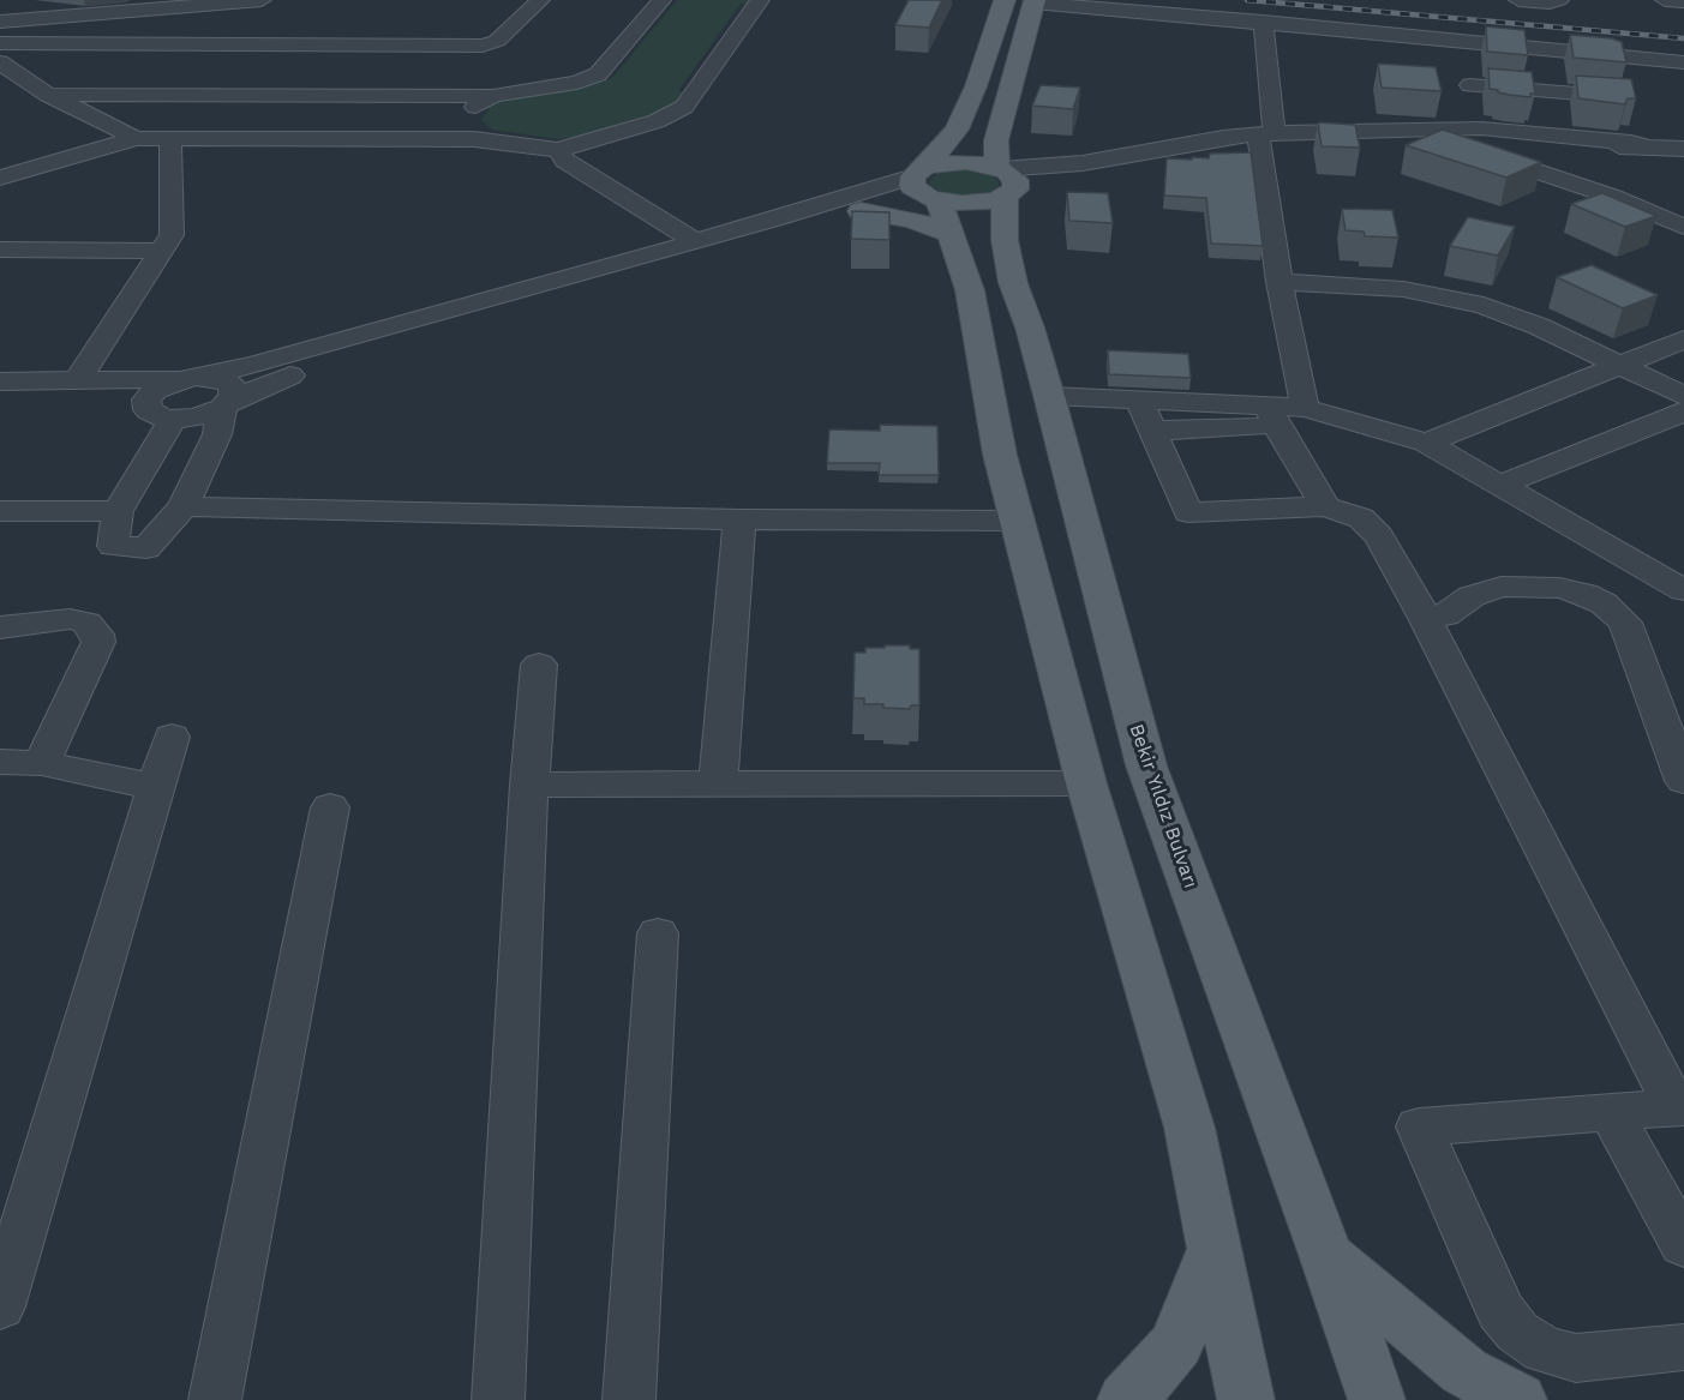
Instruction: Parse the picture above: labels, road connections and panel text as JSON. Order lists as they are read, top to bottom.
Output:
{
  "streets": {
    "main road": ["Bekir Yıldız Bulvarı"]
  }
}
